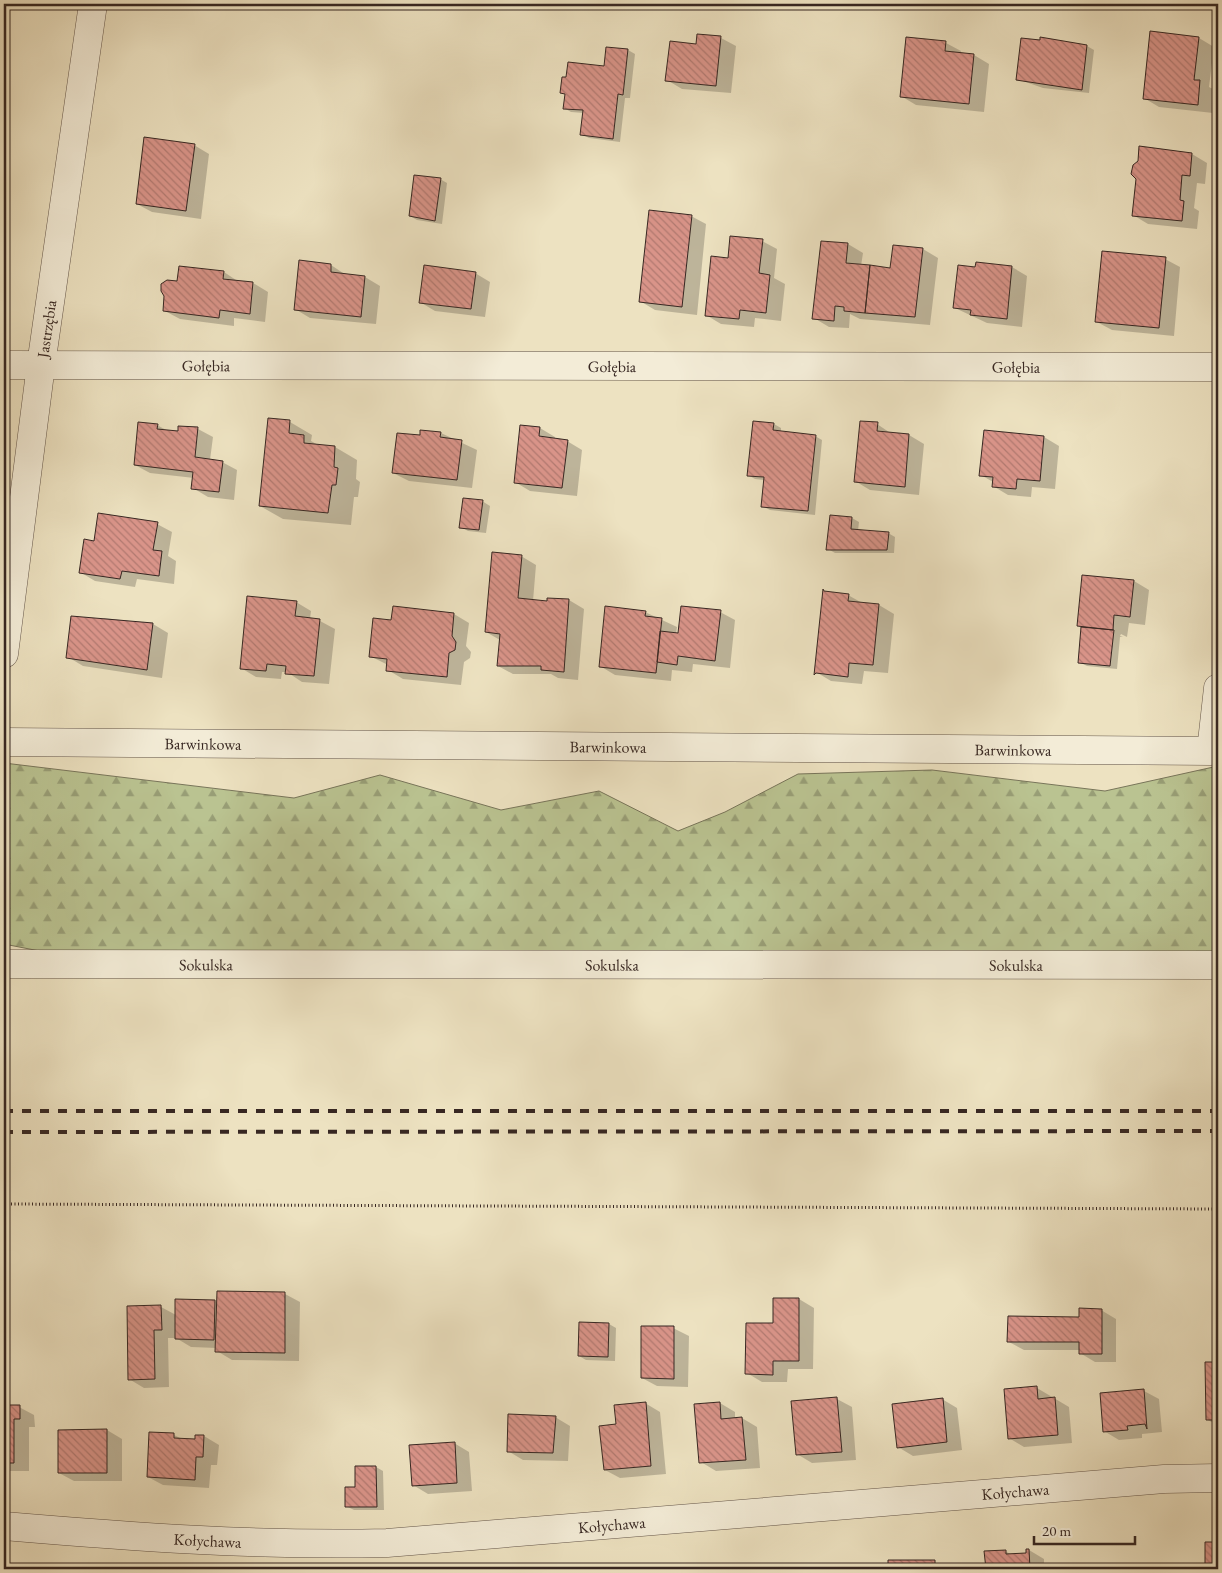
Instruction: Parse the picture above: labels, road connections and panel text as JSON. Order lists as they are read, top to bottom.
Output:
{
  "streets": {
    "street": [
      "Jastrzębia",
      "Gołębia",
      "Barwinkowa",
      "Sokulska",
      "Kołychawa"
    ]
  },
  "crossings": [
    ["Jastrzębia", "Gołębia"]
  ],
  "scale_bar": "20 m"
}
